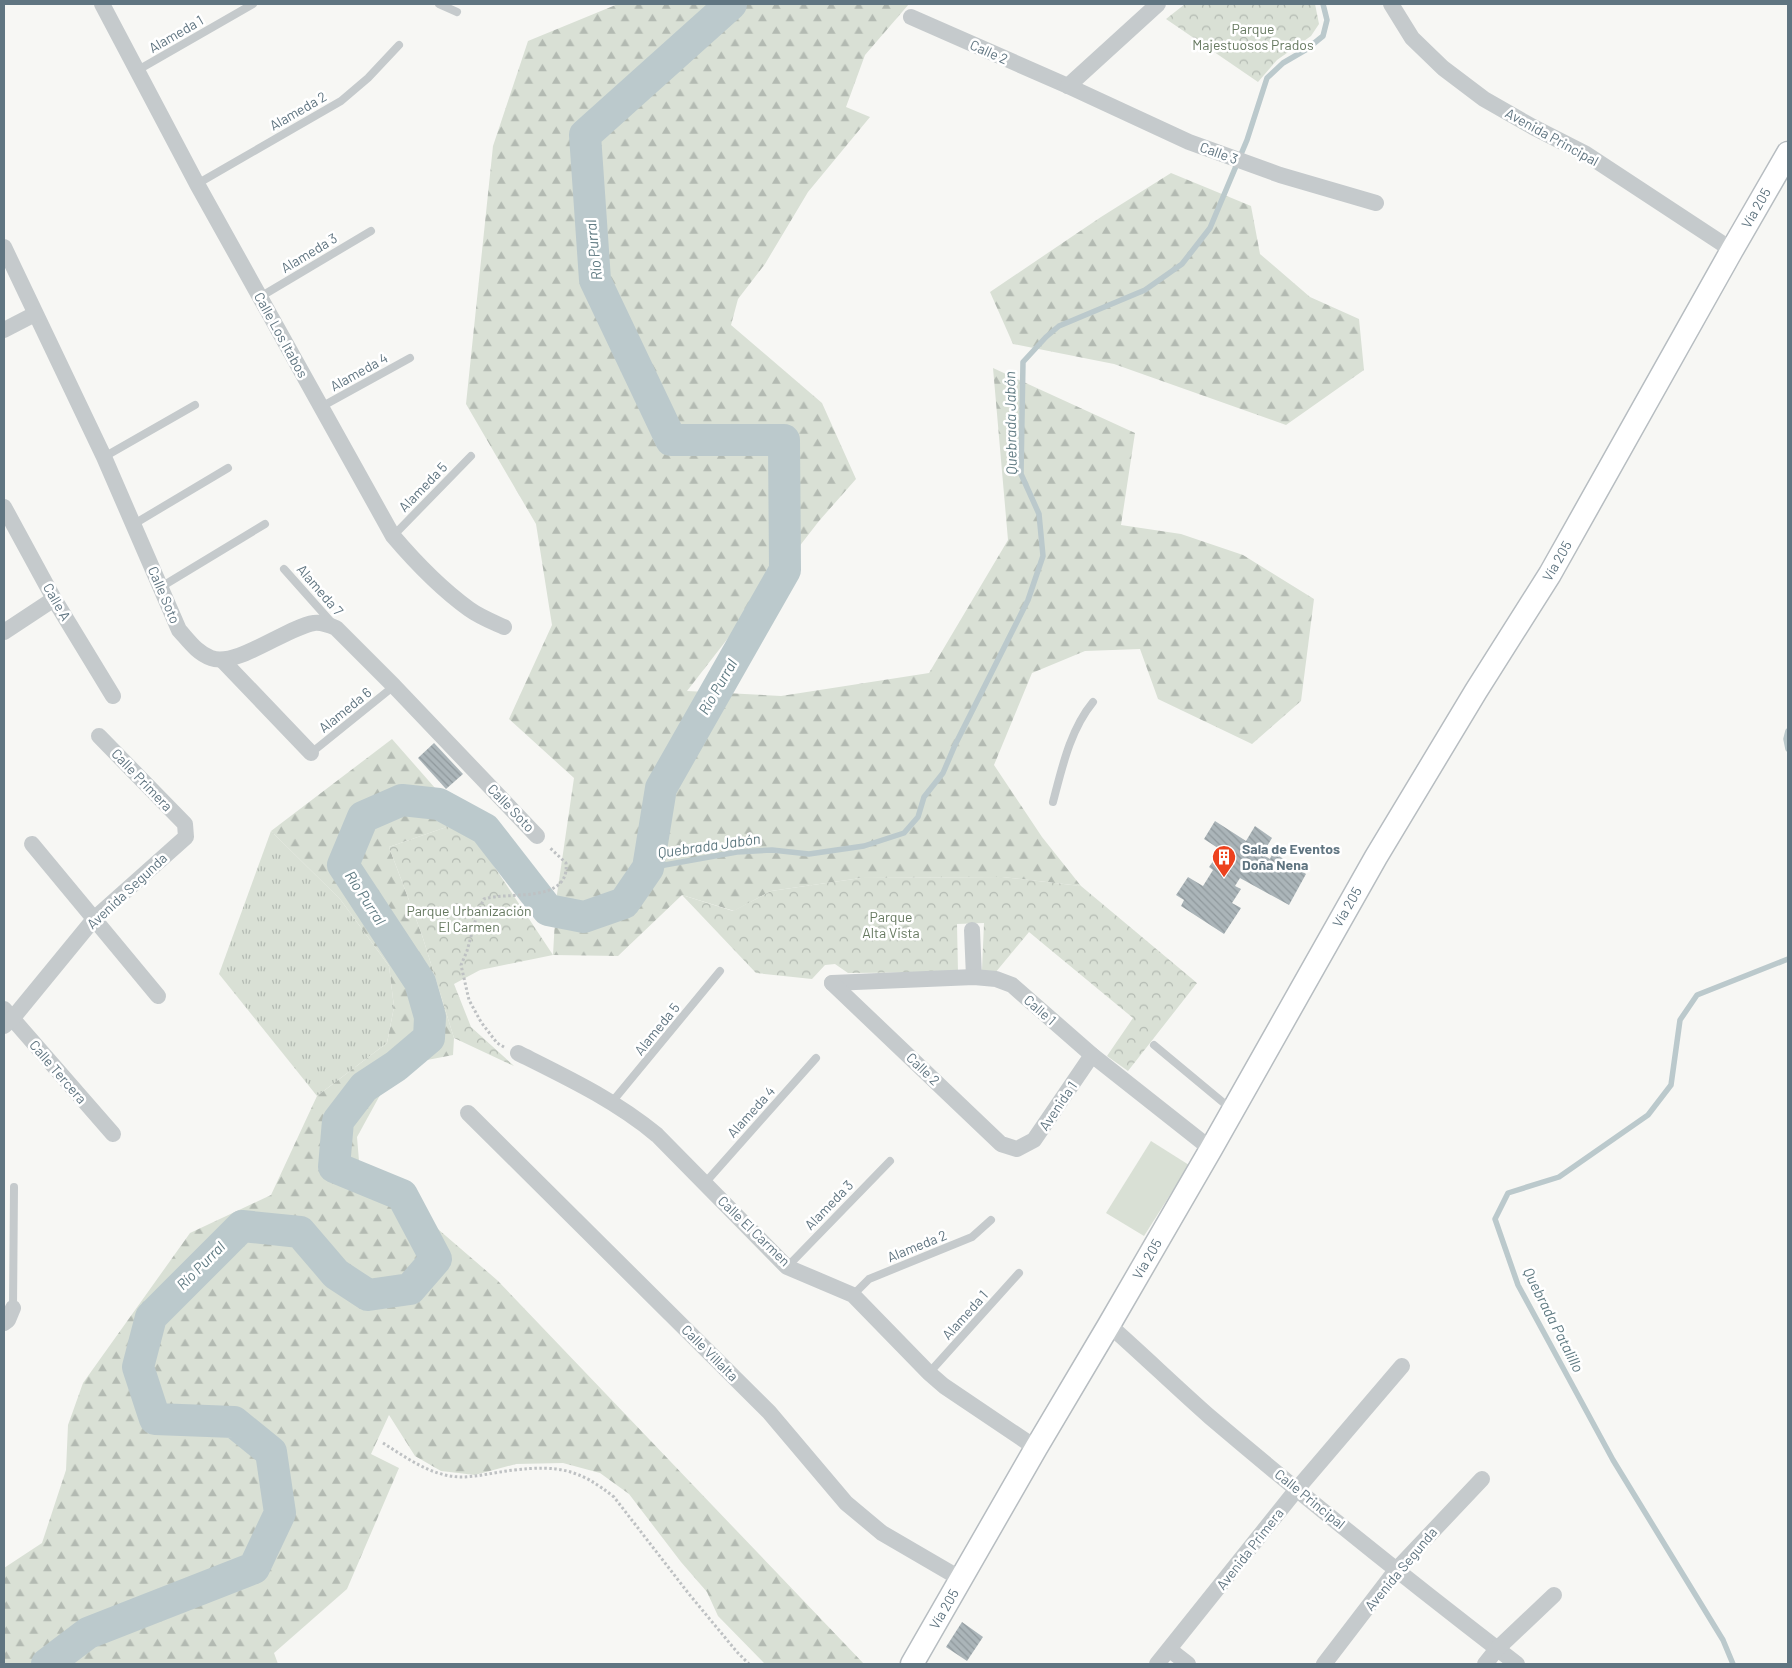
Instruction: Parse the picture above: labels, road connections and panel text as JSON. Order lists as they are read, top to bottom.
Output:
{
  "streets": {
    "main road": ["Vía 205"],
    "street": [
      "Calle 2",
      "Avenida Principal",
      "Calle 3",
      "Calle Los Itabos",
      "Calle Soto",
      "Calle A",
      "Calle Primera",
      "Avenida Segunda",
      "Calle 1",
      "Calle Tercera",
      "Avenida 1",
      "Calle El Carmen",
      "Calle Villalta",
      "Calle Principal",
      "Avenida Primera"
    ],
    "lane": [
      "Alameda 1",
      "Alameda 2",
      "Alameda 3",
      "Alameda 4",
      "Alameda 5",
      "Alameda 7",
      "Alameda 6"
    ]
  },
  "crossings": [
    ["Alameda 1", "Calle Los Itabos"],
    ["Alameda 1", "Calle El Carmen"],
    ["Calle 2", "Calle 3"],
    ["Calle 2", "Calle 1"],
    ["Calle 2", "Avenida 1"],
    ["Alameda 2", "Calle Los Itabos"],
    ["Alameda 2", "Calle El Carmen"],
    ["Avenida Principal", "Vía 205"],
    ["Vía 205", "Calle 1"],
    ["Vía 205", "Calle El Carmen"],
    ["Vía 205", "Calle Villalta"],
    ["Vía 205", "Calle Principal"],
    ["Alameda 3", "Calle Los Itabos"],
    ["Alameda 3", "Calle El Carmen"],
    ["Calle Los Itabos", "Alameda 4"],
    ["Calle Los Itabos", "Alameda 5"],
    ["Alameda 4", "Calle El Carmen"],
    ["Alameda 5", "Calle El Carmen"],
    ["Alameda 7", "Calle Soto"],
    ["Calle Soto", "Alameda 6"],
    ["Calle Primera", "Avenida Segunda"],
    ["Avenida Segunda", "Calle Tercera"],
    ["Avenida Segunda", "Calle Principal"],
    ["Calle 1", "Avenida 1"],
    ["Calle Principal", "Avenida Primera"]
  ],
  "water": ["Río Purral", "Quebrada Jabón", "Quebrada Patalillo"],
  "parks": ["Parque Majestuosos Prados", "Parque Urbanización El Carmen", "Parque Alta Vista"],
  "places": {
    "building": ["Sala de Eventos Doña Nena"]
  }
}
